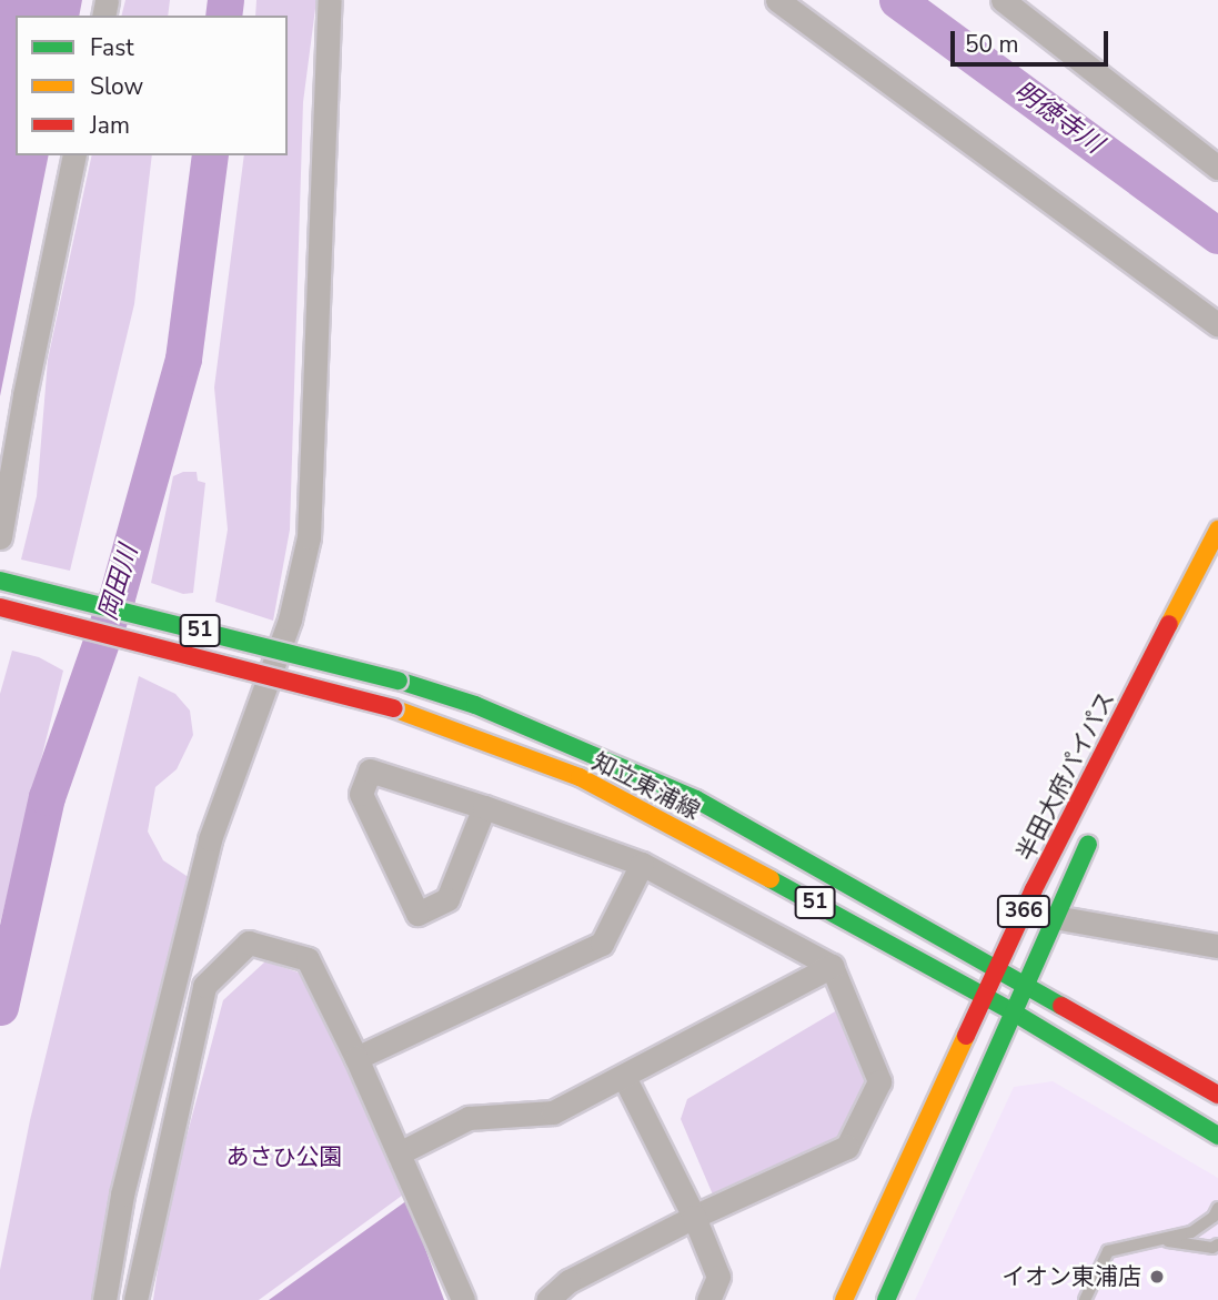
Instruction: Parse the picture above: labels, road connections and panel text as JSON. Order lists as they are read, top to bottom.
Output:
{
  "streets": {
    "main road": [
      "51",
      "半田大府パイパス",
      "知立東浦線",
      "366"
    ]
  },
  "crossings": [
    ["半田大府パイパス", "知立東浦線"],
    ["知立東浦線", "366"]
  ],
  "water": ["明徳寺川", "岡田川"],
  "parks": ["あさひ公園"],
  "places": ["イオン東浦店"],
  "legend": ["Fast", "Slow", "Jam"],
  "scale_bar": "50 m"
}
